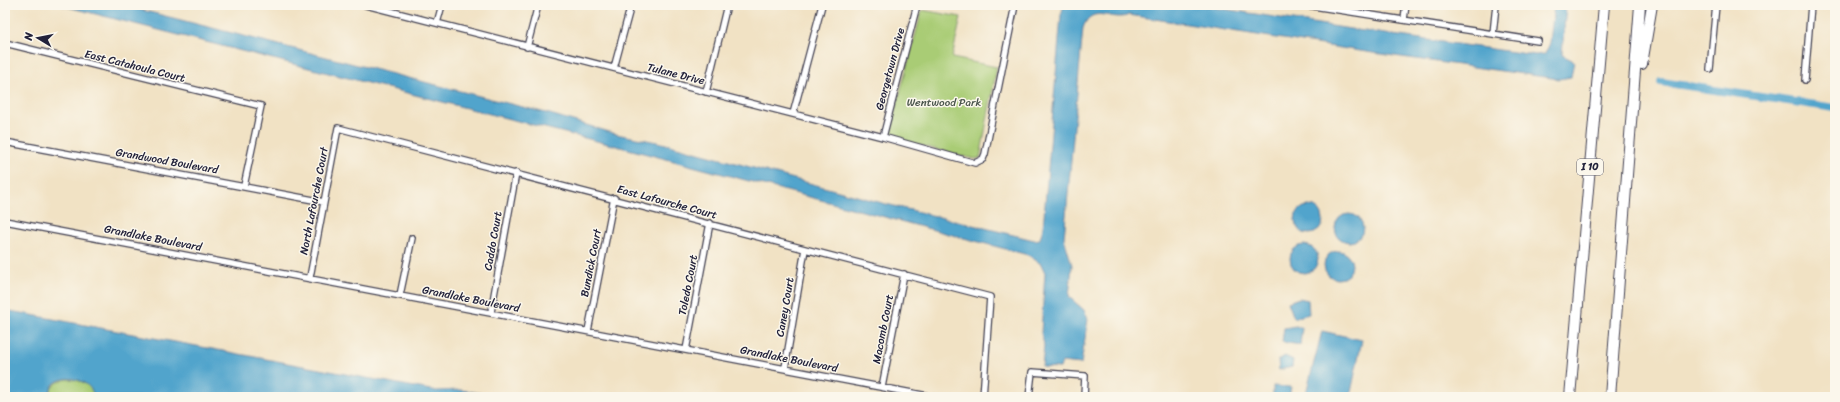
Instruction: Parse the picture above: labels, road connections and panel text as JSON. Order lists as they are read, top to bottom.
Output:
{
  "streets": {
    "highway": ["I 10"],
    "street": [
      "East Catahoula Court",
      "Georgetown Drive",
      "Tulane Drive",
      "Grandwood Boulevard",
      "North Lafourche Court",
      "East Lafourche Court",
      "Grandlake Boulevard",
      "Caddo Court",
      "Bundick Court",
      "Toledo Court",
      "Caney Court",
      "Macomb Court"
    ]
  },
  "crossings": [
    ["East Catahoula Court", "Grandwood Boulevard"],
    ["Georgetown Drive", "Tulane Drive"],
    ["Grandwood Boulevard", "North Lafourche Court"],
    ["North Lafourche Court", "East Lafourche Court"],
    ["North Lafourche Court", "Grandlake Boulevard"],
    ["East Lafourche Court", "Caddo Court"],
    ["East Lafourche Court", "Bundick Court"],
    ["East Lafourche Court", "Toledo Court"],
    ["East Lafourche Court", "Caney Court"],
    ["East Lafourche Court", "Macomb Court"],
    ["Grandlake Boulevard", "Caddo Court"],
    ["Grandlake Boulevard", "Bundick Court"],
    ["Grandlake Boulevard", "Toledo Court"],
    ["Grandlake Boulevard", "Caney Court"],
    ["Grandlake Boulevard", "Macomb Court"]
  ],
  "parks": ["Wentwood Park"],
  "north": "left"
}
